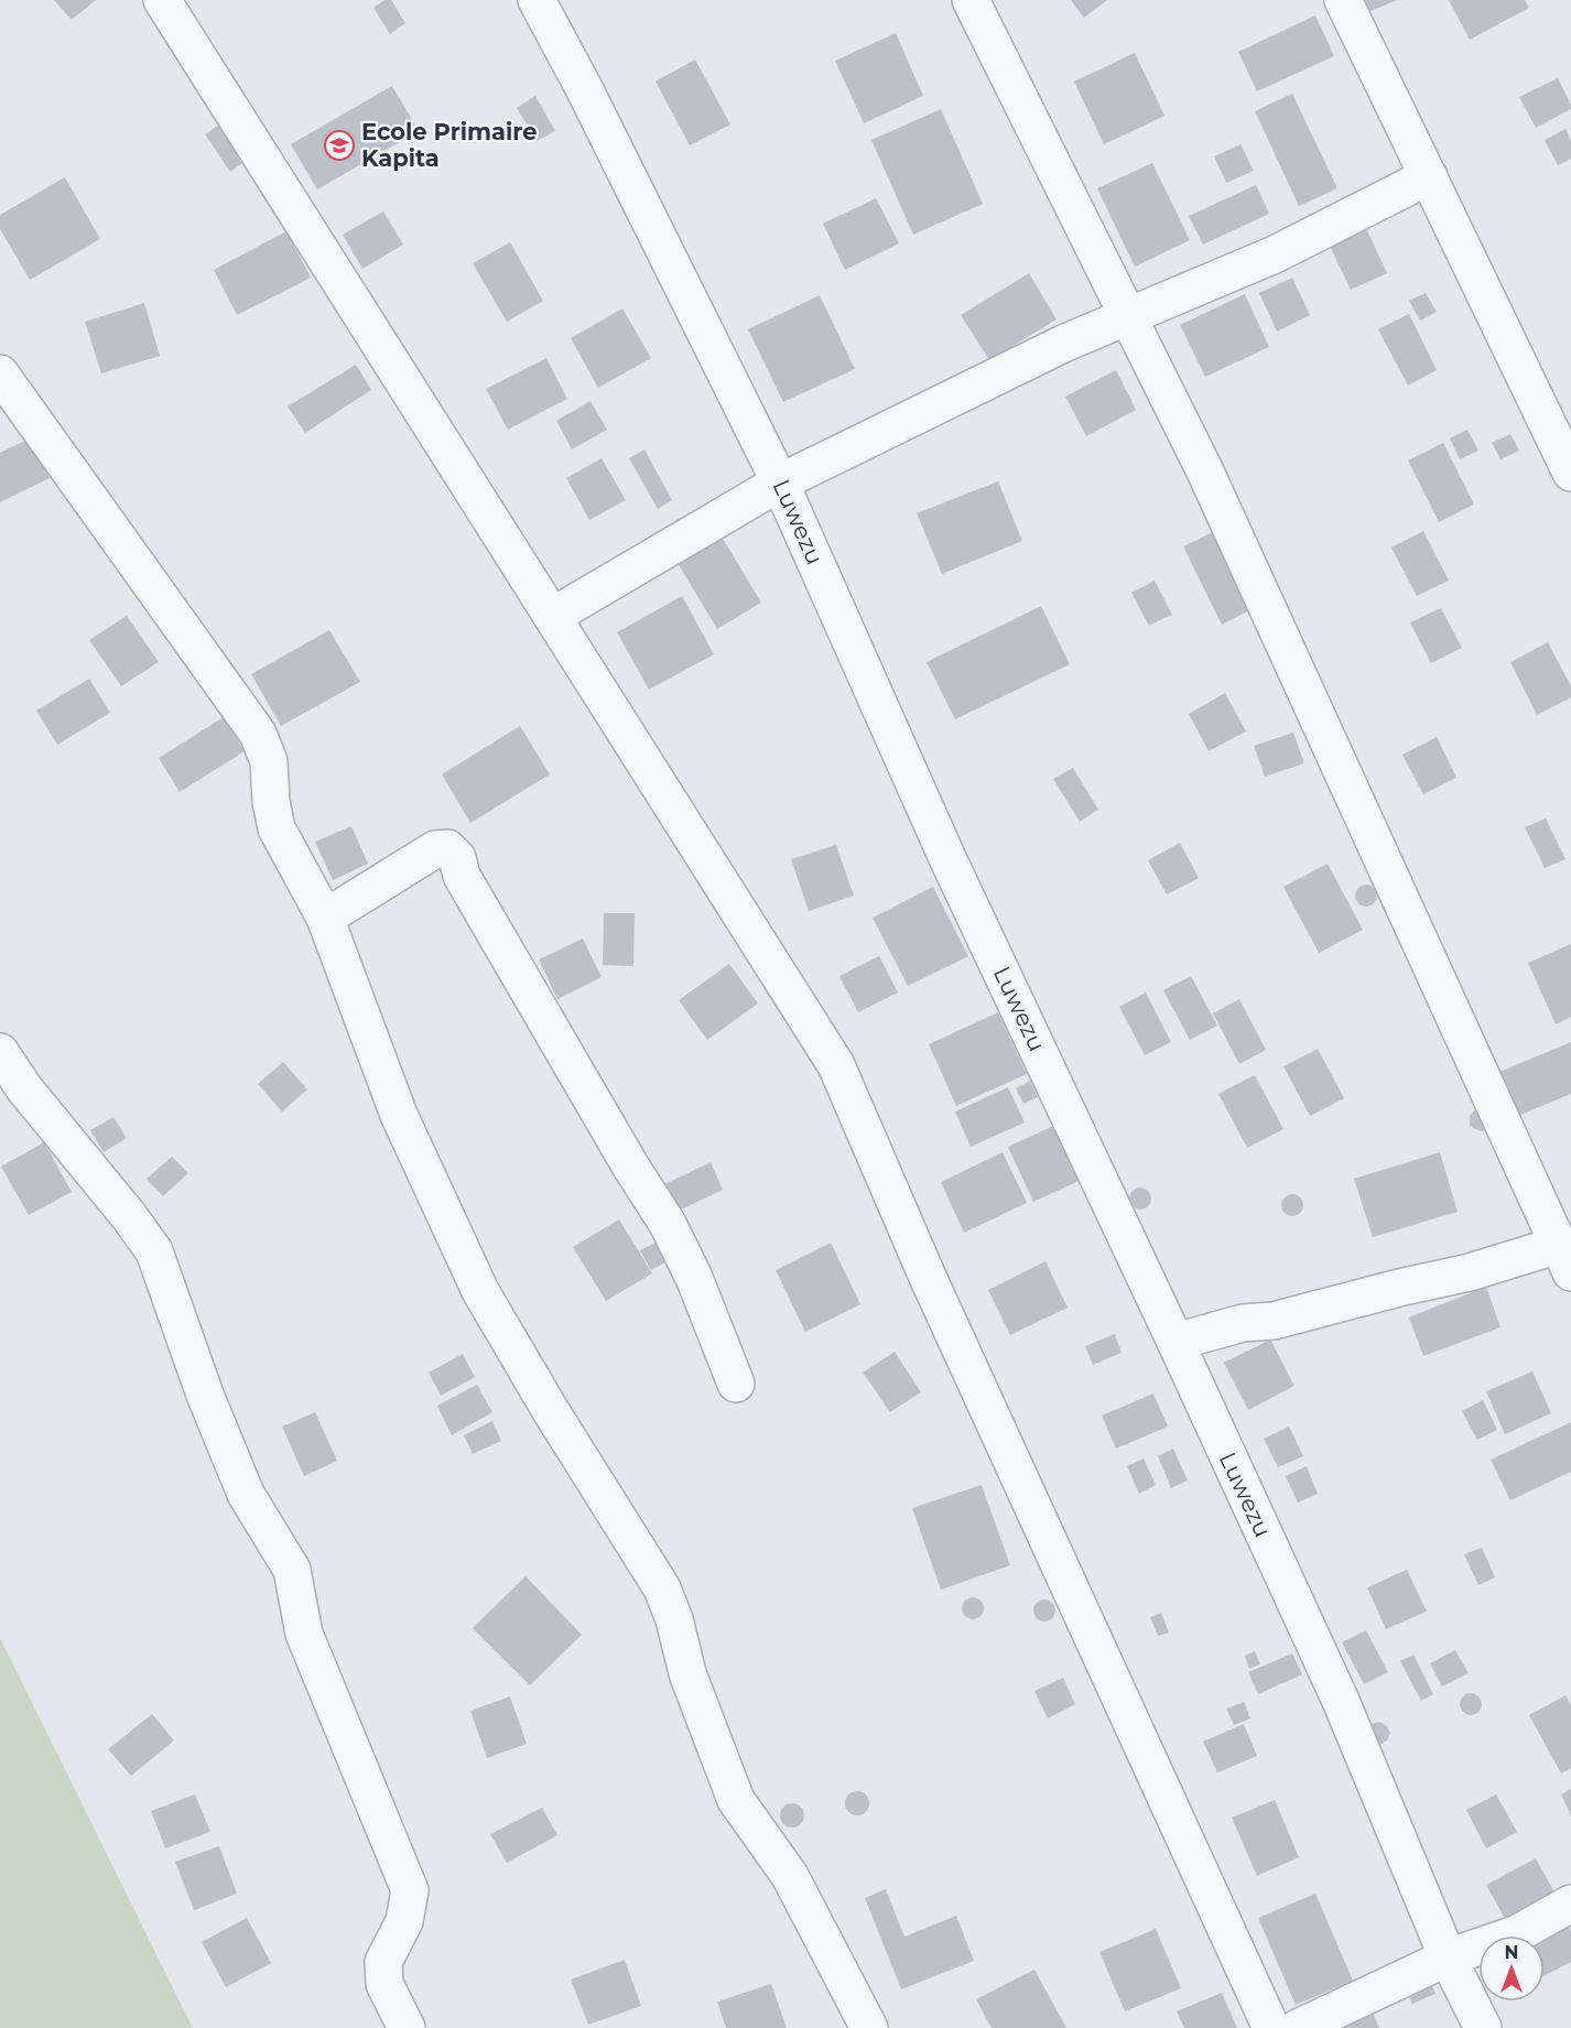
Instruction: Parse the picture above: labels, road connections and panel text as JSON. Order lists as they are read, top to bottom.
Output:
{
  "streets": {
    "street": ["Luwezu"]
  },
  "places": {
    "school or university": ["Ecole Primaire Kapita"]
  },
  "north": "top"
}
